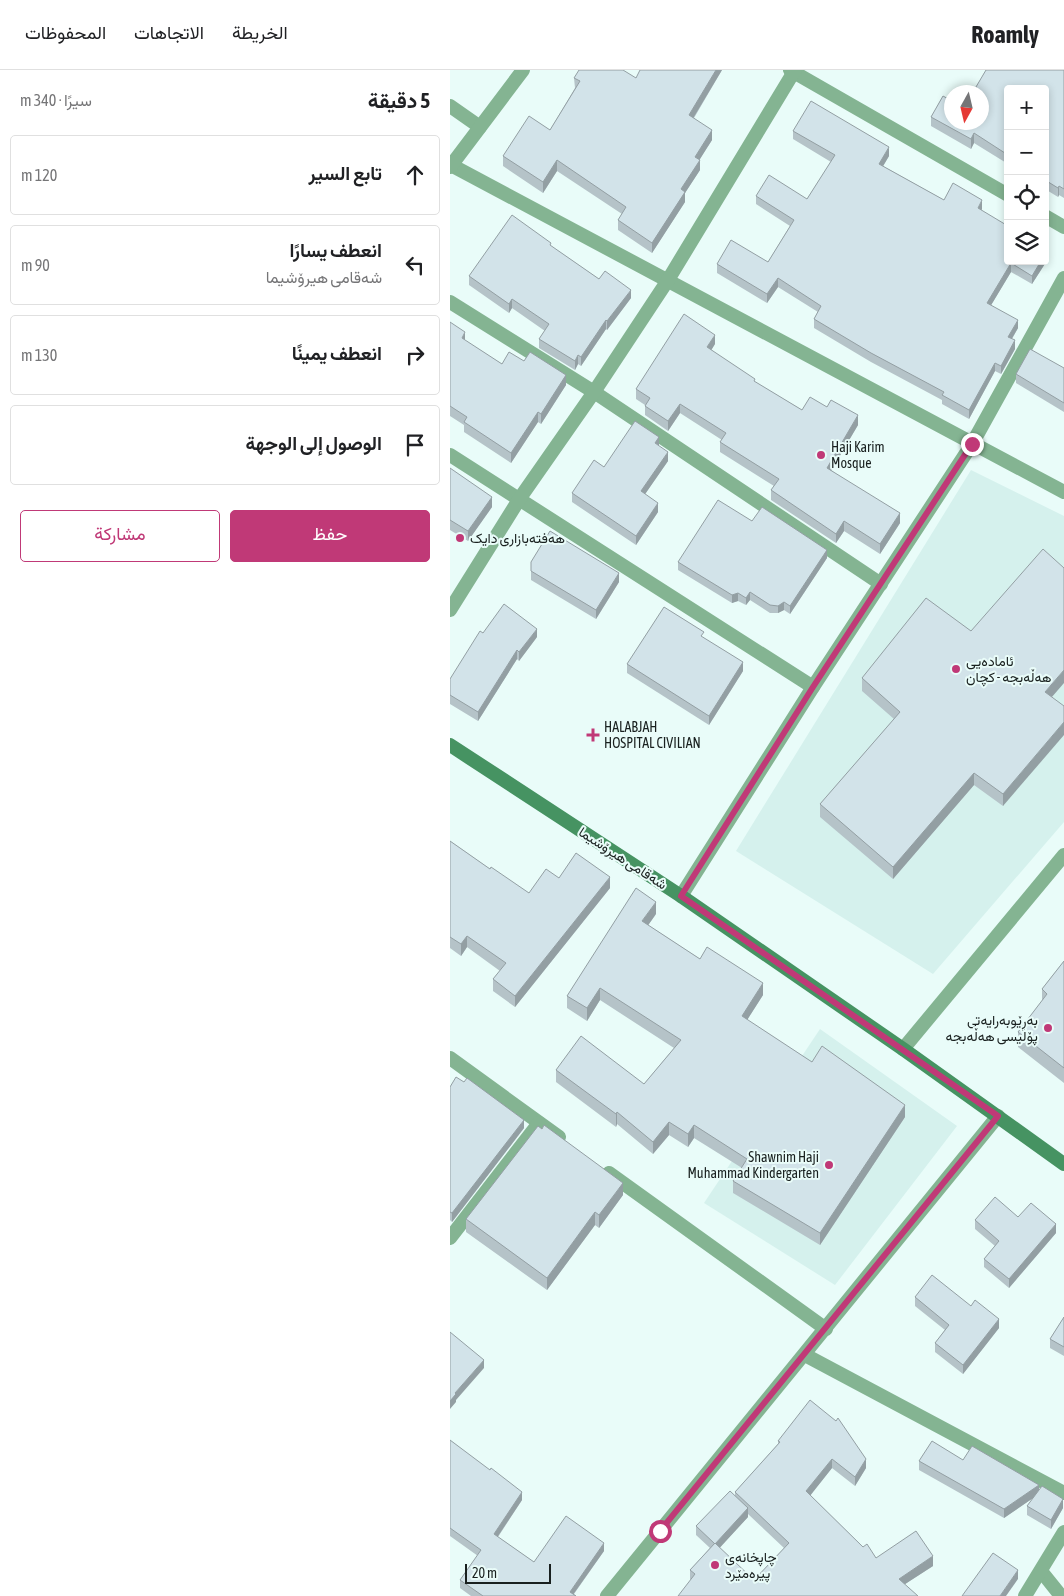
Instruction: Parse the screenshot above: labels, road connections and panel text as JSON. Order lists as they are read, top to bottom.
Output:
{
  "streets": {
    "main road": ["شەقامی هیرۆشیما"]
  },
  "places": {
    "other": [
      "Haji Karim Mosque",
      "هەفتەبازاری دایک",
      "ئامادەیی هەڵەبجە - کچان",
      "بەڕێوبەرایەتی پۆلیسی هەڵەبجە",
      "Shawnim Haji Muhammad Kindergarten",
      "چاپخانەی پیرەمێرد"
    ],
    "health": ["HALABJAH HOSPITAL CIVILIAN"]
  },
  "scale_bar": "20 m",
  "north": "bottom",
  "page": {
    "header": "Roamly",
    "nav": ["الخريطة", "الاتجاهات", "المحفوظات"],
    "heading": ["5 دقيقة", "سيرًا · 340 m"],
    "map_buttons": ["+", "−"],
    "list": [
      ["تابع السير", "120 m"],
      ["انعطف يسارًا", "شەقامی هیرۆشیما", "90 m"],
      ["انعطف يمينًا", "130 m"],
      "الوصول إلى الوجهة"
    ],
    "buttons": ["حفظ", "مشاركة"],
    "scale": "20 m"
  }
}
